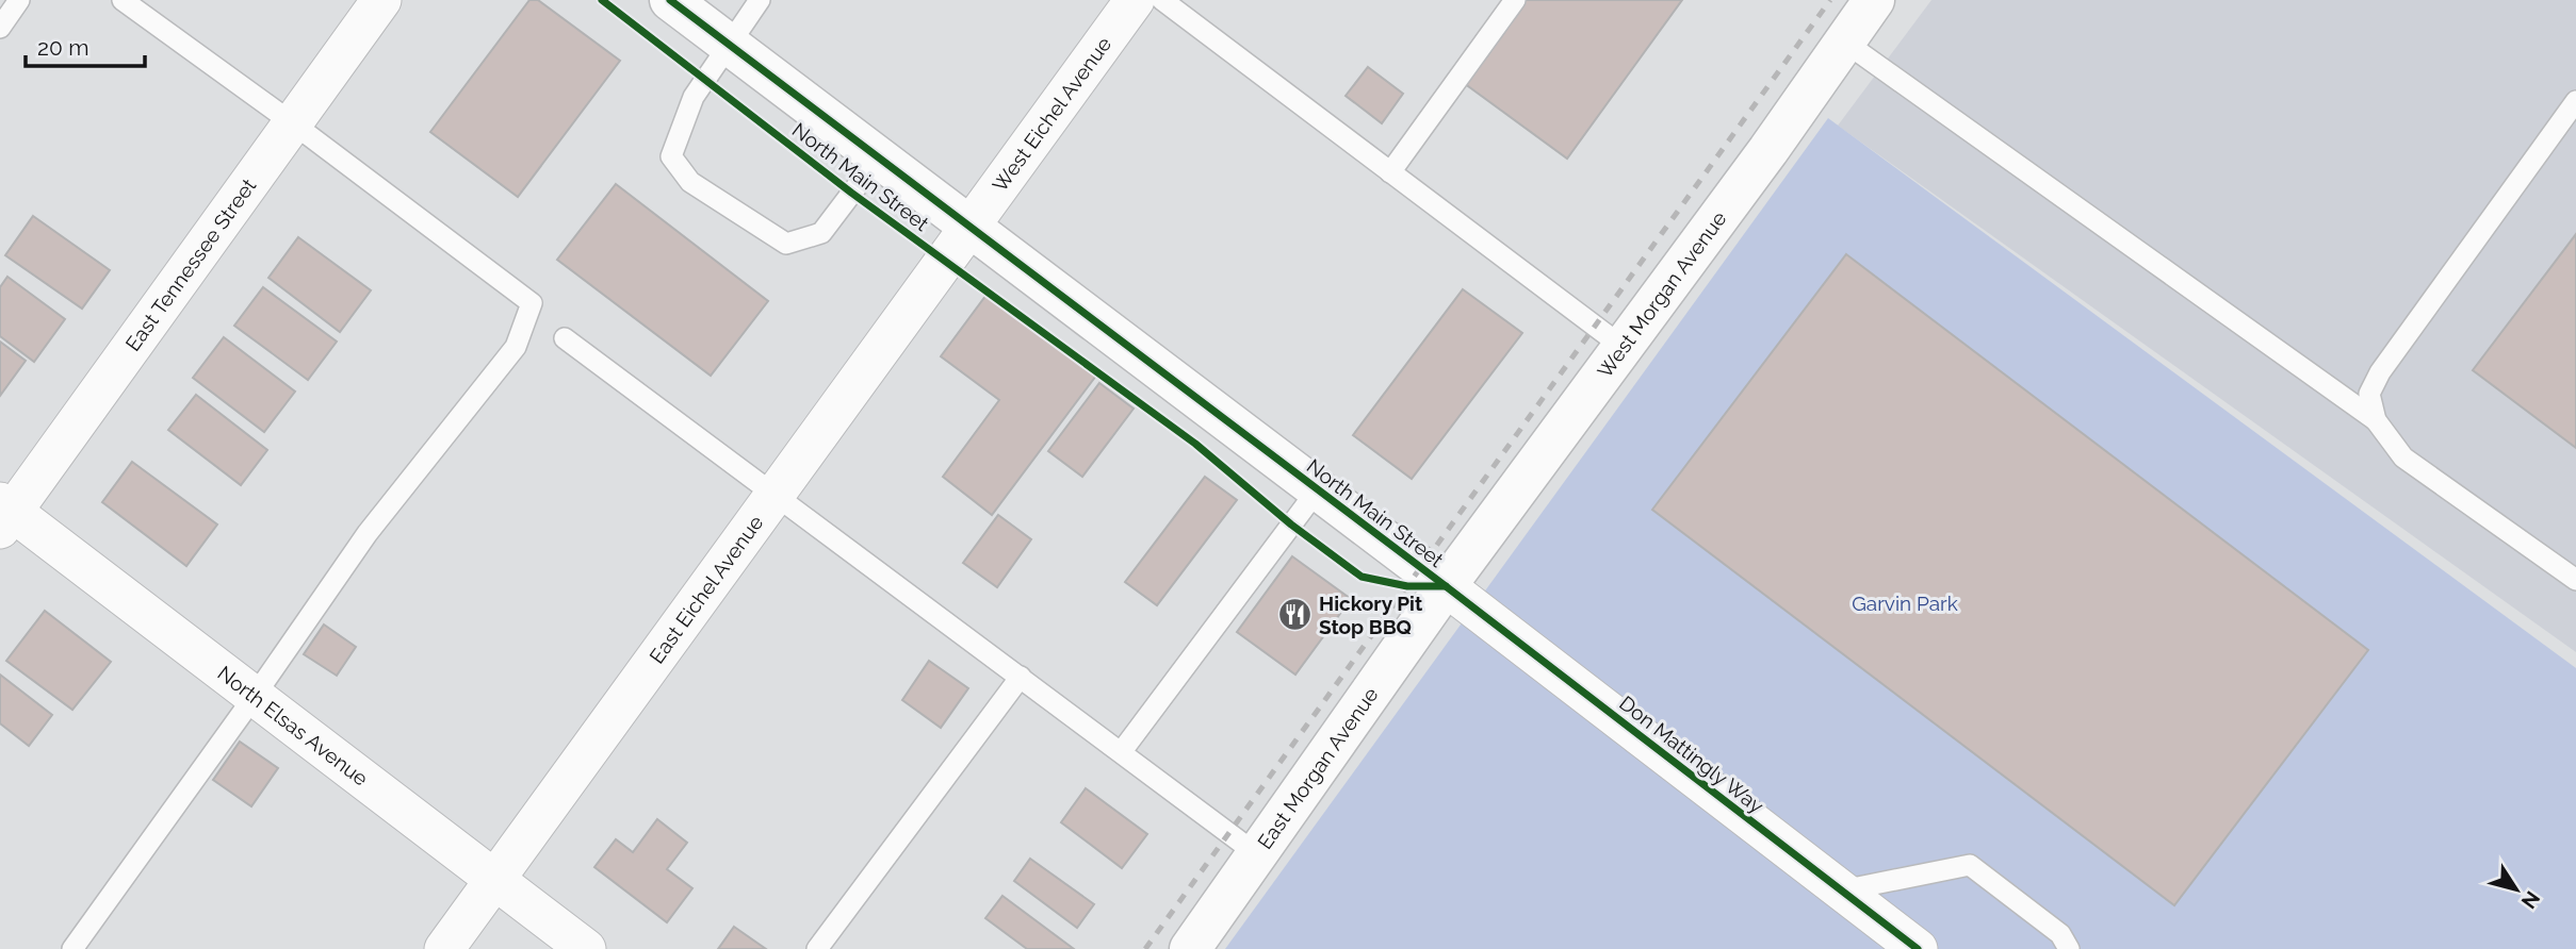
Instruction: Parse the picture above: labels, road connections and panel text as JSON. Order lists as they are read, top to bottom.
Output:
{
  "streets": {
    "street": [
      "West Eichel Avenue",
      "North Main Street",
      "East Tennessee Street",
      "West Morgan Avenue",
      "East Eichel Avenue",
      "North Elsas Avenue",
      "Don Mattingly Way",
      "East Morgan Avenue"
    ]
  },
  "crossings": [
    ["West Eichel Avenue", "North Main Street"],
    ["West Eichel Avenue", "East Eichel Avenue"],
    ["North Main Street", "West Morgan Avenue"],
    ["North Main Street", "East Eichel Avenue"],
    ["North Main Street", "Don Mattingly Way"],
    ["North Main Street", "East Morgan Avenue"],
    ["East Tennessee Street", "North Elsas Avenue"],
    ["West Morgan Avenue", "Don Mattingly Way"],
    ["West Morgan Avenue", "East Morgan Avenue"],
    ["East Eichel Avenue", "North Elsas Avenue"],
    ["Don Mattingly Way", "East Morgan Avenue"]
  ],
  "parks": ["Garvin Park"],
  "places": {
    "restaurant": ["Hickory Pit Stop BBQ"]
  },
  "scale_bar": "20 m",
  "north": "bottom right"
}
